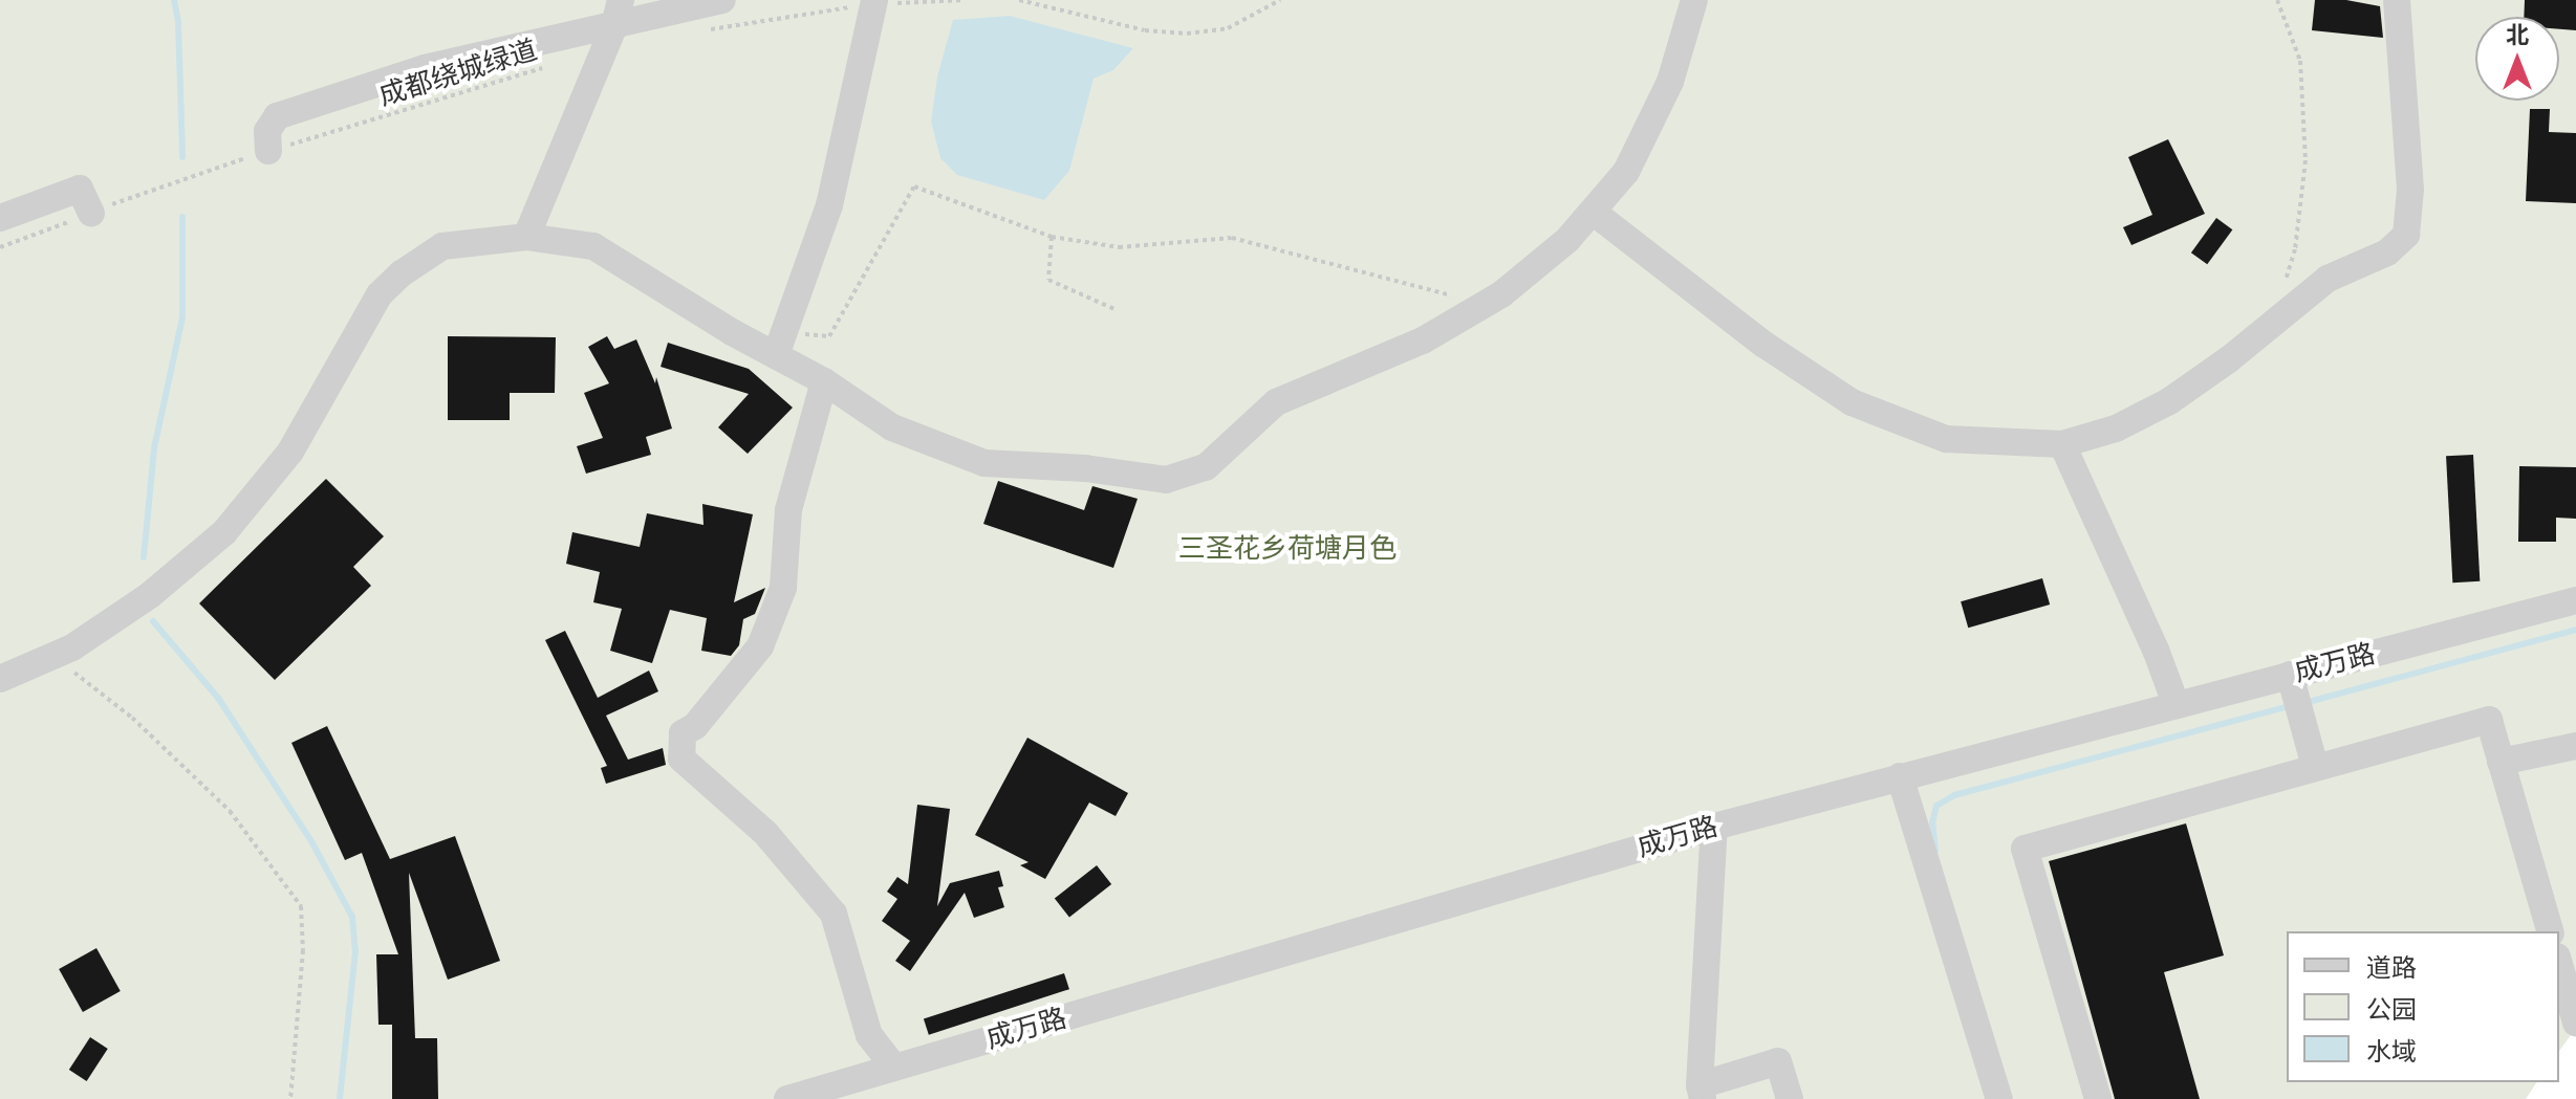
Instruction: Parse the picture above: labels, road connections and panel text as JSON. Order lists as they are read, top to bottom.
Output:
{
  "streets": {
    "street": ["成万路"],
    "path": ["成都绕城绿道"]
  },
  "parks": ["三圣花乡荷塘月色"],
  "legend": ["道路", "公园", "水域"],
  "north": "top"
}
